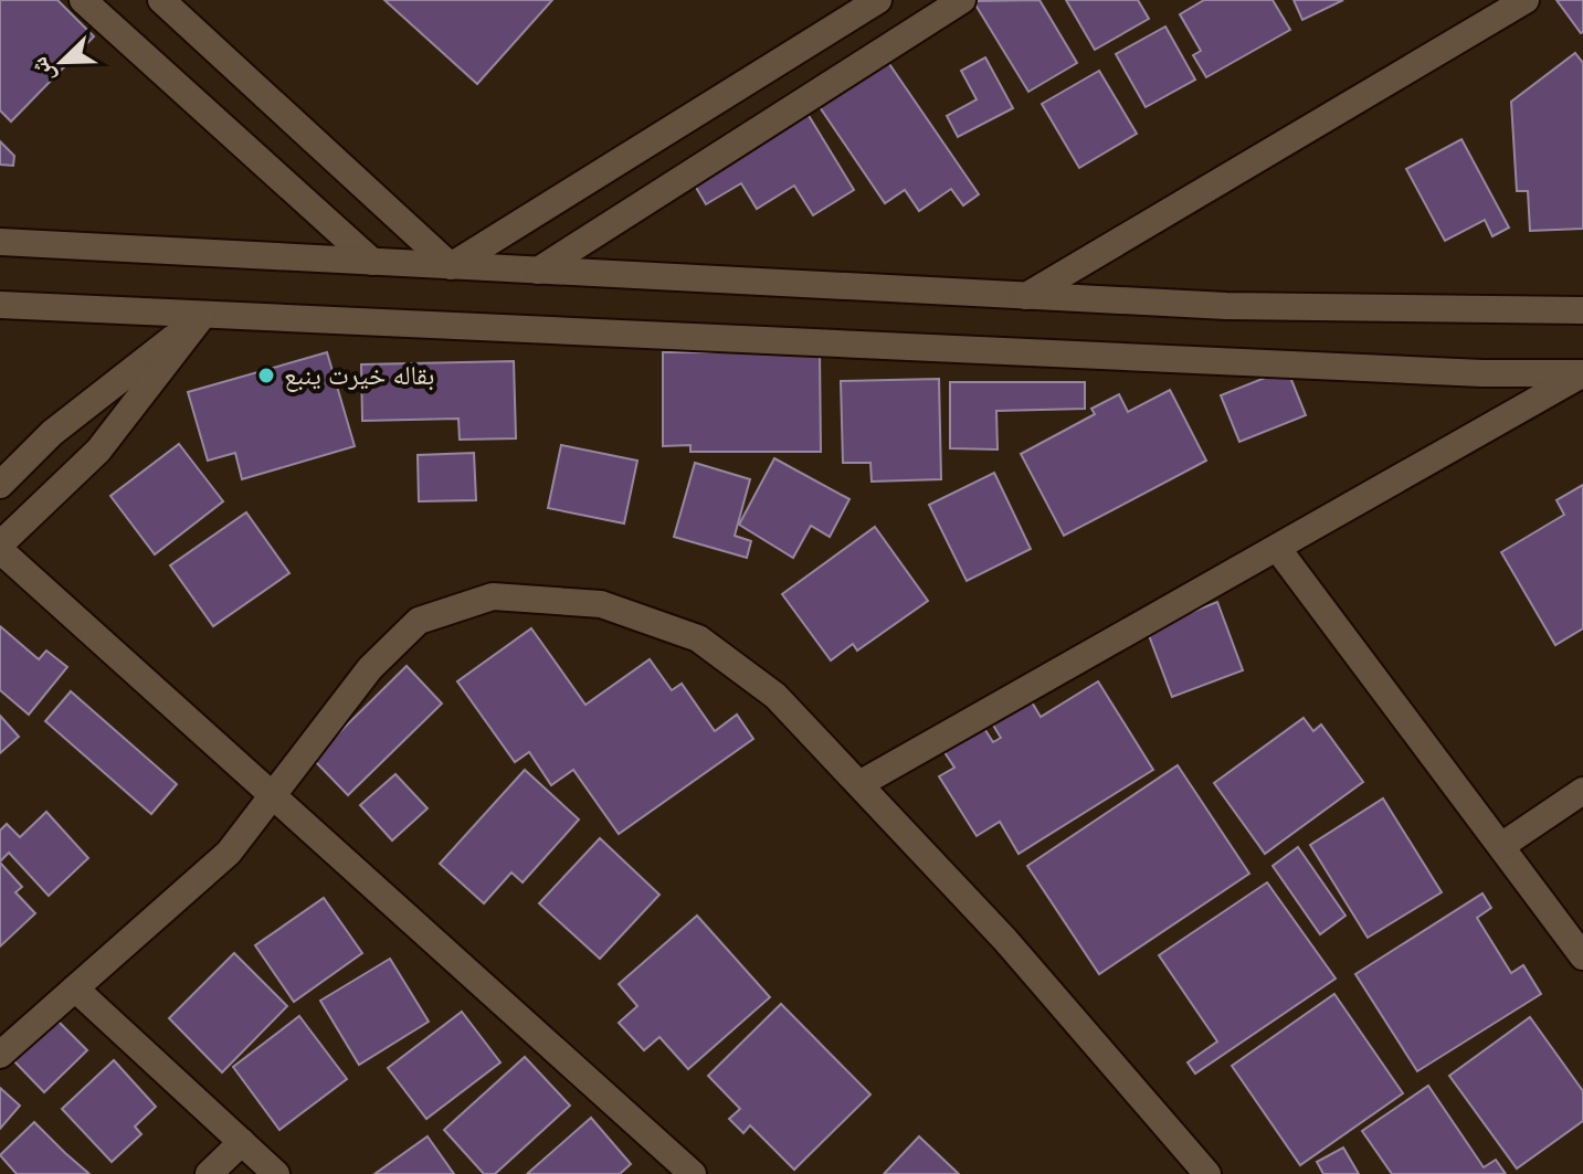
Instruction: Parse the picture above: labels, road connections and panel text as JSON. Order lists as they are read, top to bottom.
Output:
{
  "places": ["بقاله خيرت ينبع"],
  "north": "bottom left"
}
